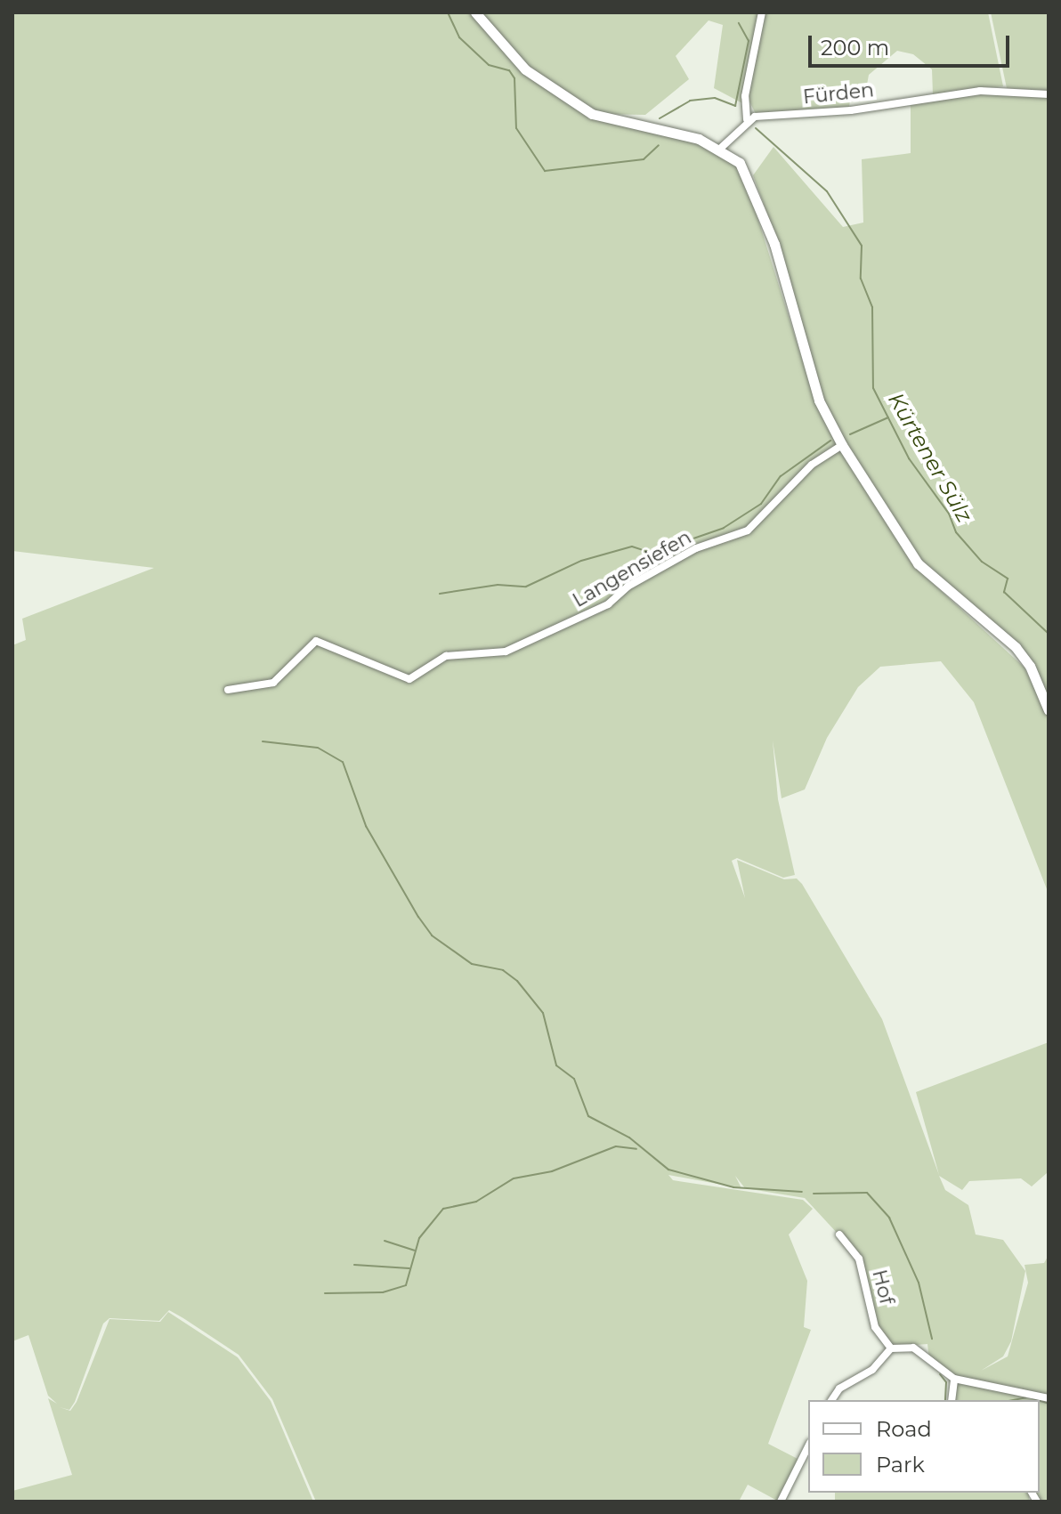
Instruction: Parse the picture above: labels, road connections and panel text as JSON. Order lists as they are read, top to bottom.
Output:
{
  "streets": {
    "street": ["Fürden", "Langensiefen", "Hof"]
  },
  "water": ["Kürtener Sülz"],
  "legend": ["Road", "Park"],
  "scale_bar": "200 m"
}
